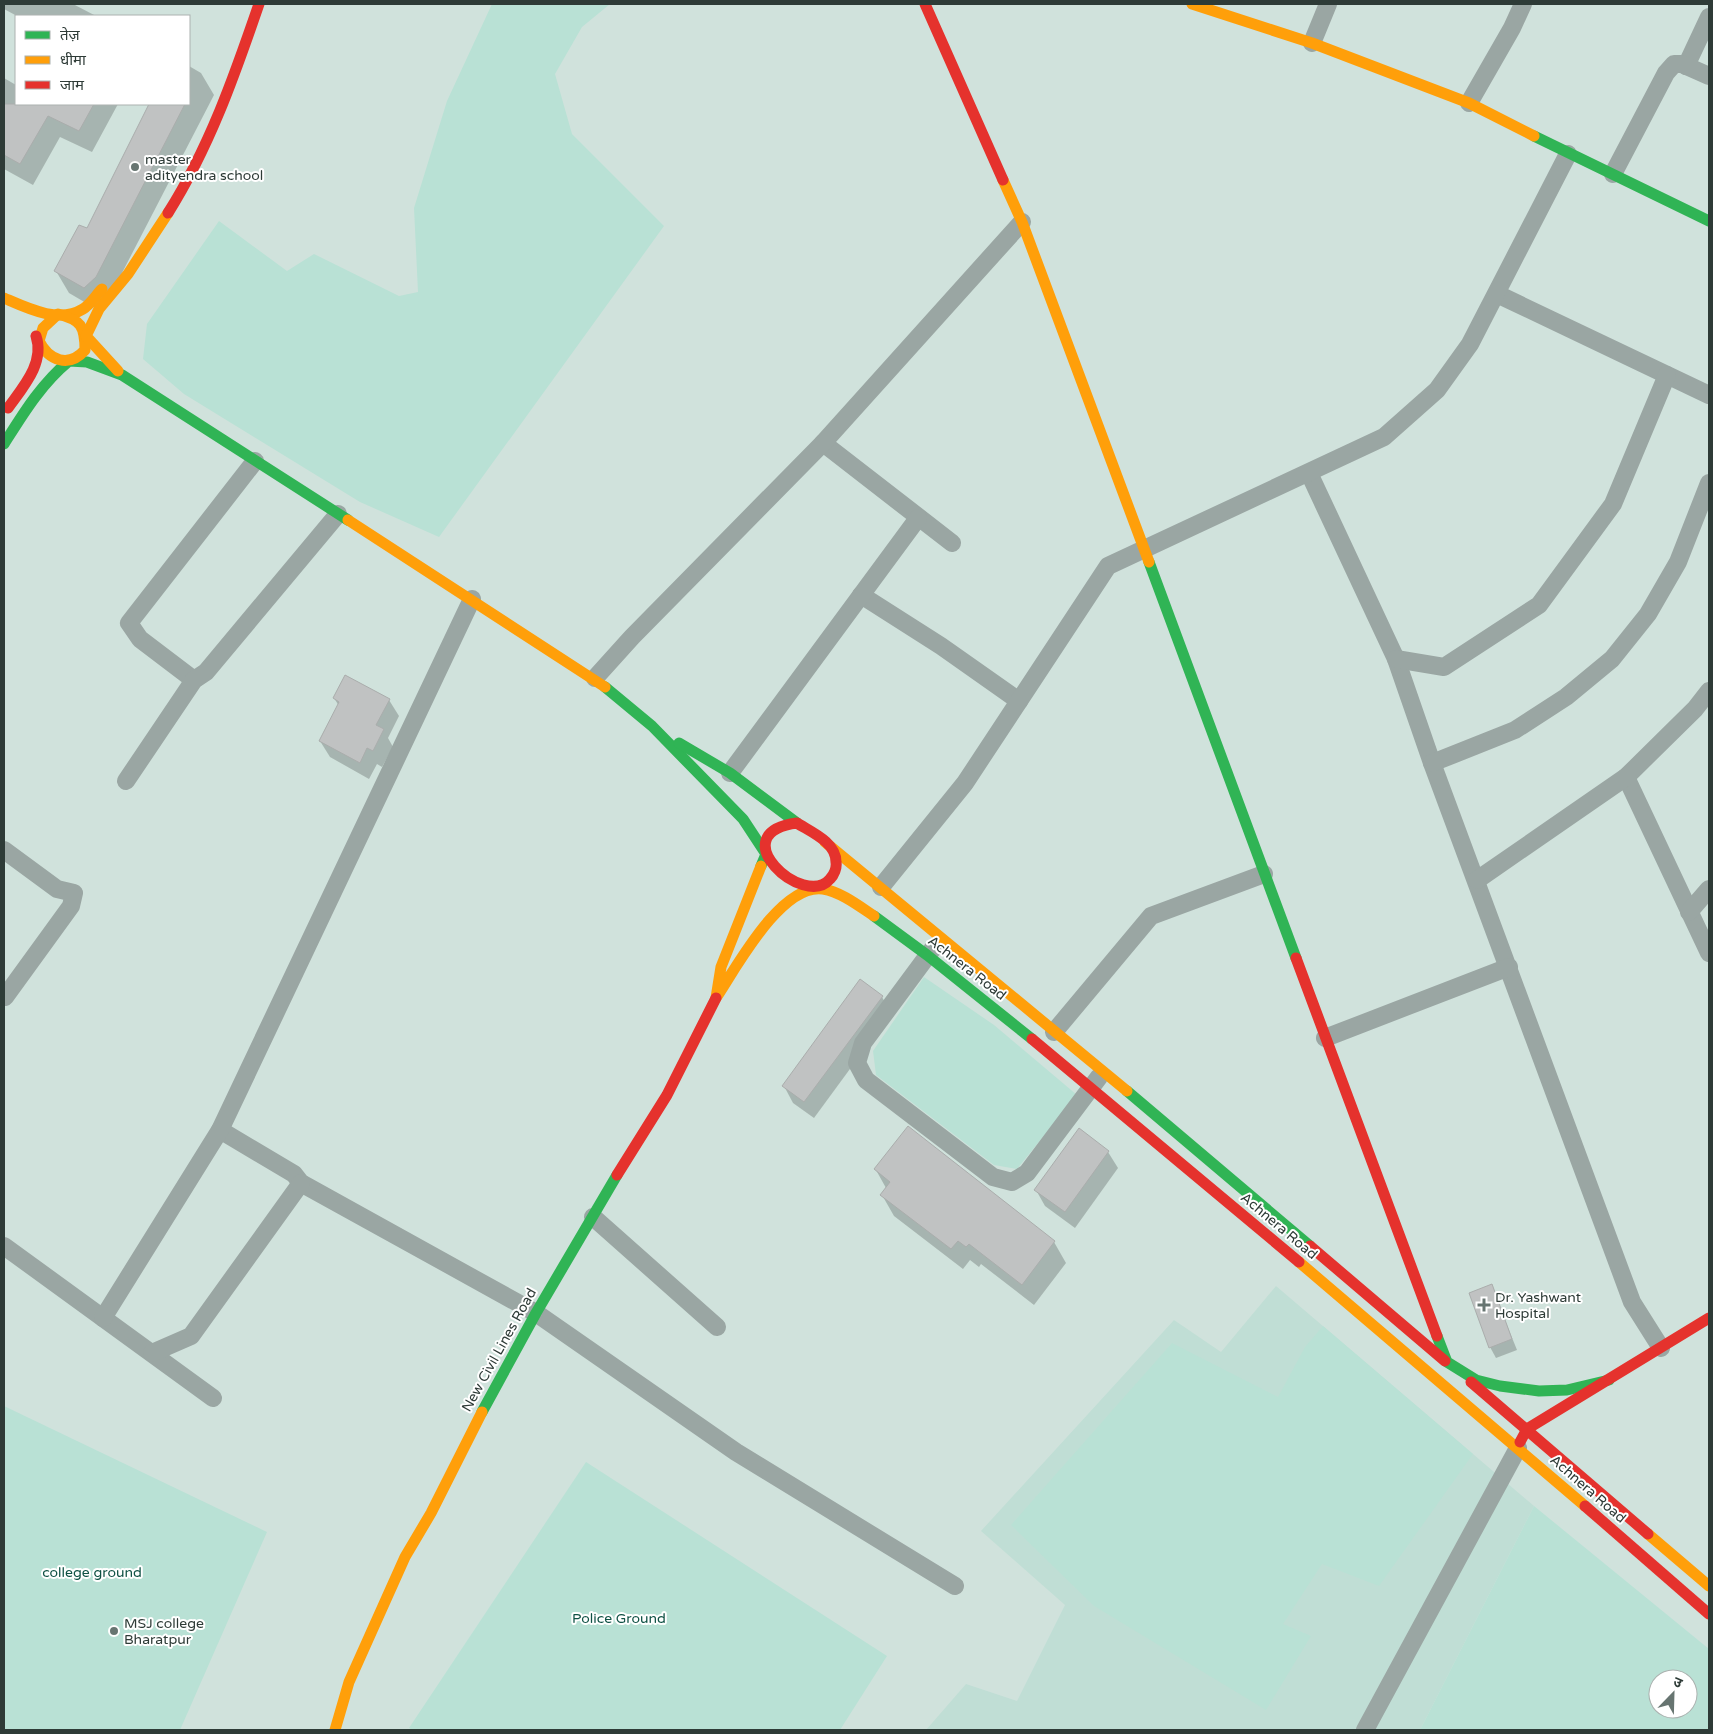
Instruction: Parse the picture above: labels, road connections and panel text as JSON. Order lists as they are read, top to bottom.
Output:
{
  "streets": {
    "main road": ["Achnera Road", "New Civil Lines Road"]
  },
  "parks": ["college ground", "Police Ground"],
  "places": {
    "other": ["master adityendra school", "MSJ college Bharatpur"],
    "health": ["Dr. Yashwant Hospital"]
  },
  "legend": ["तेज़", "धीमा", "जाम"],
  "north": "top right"
}
